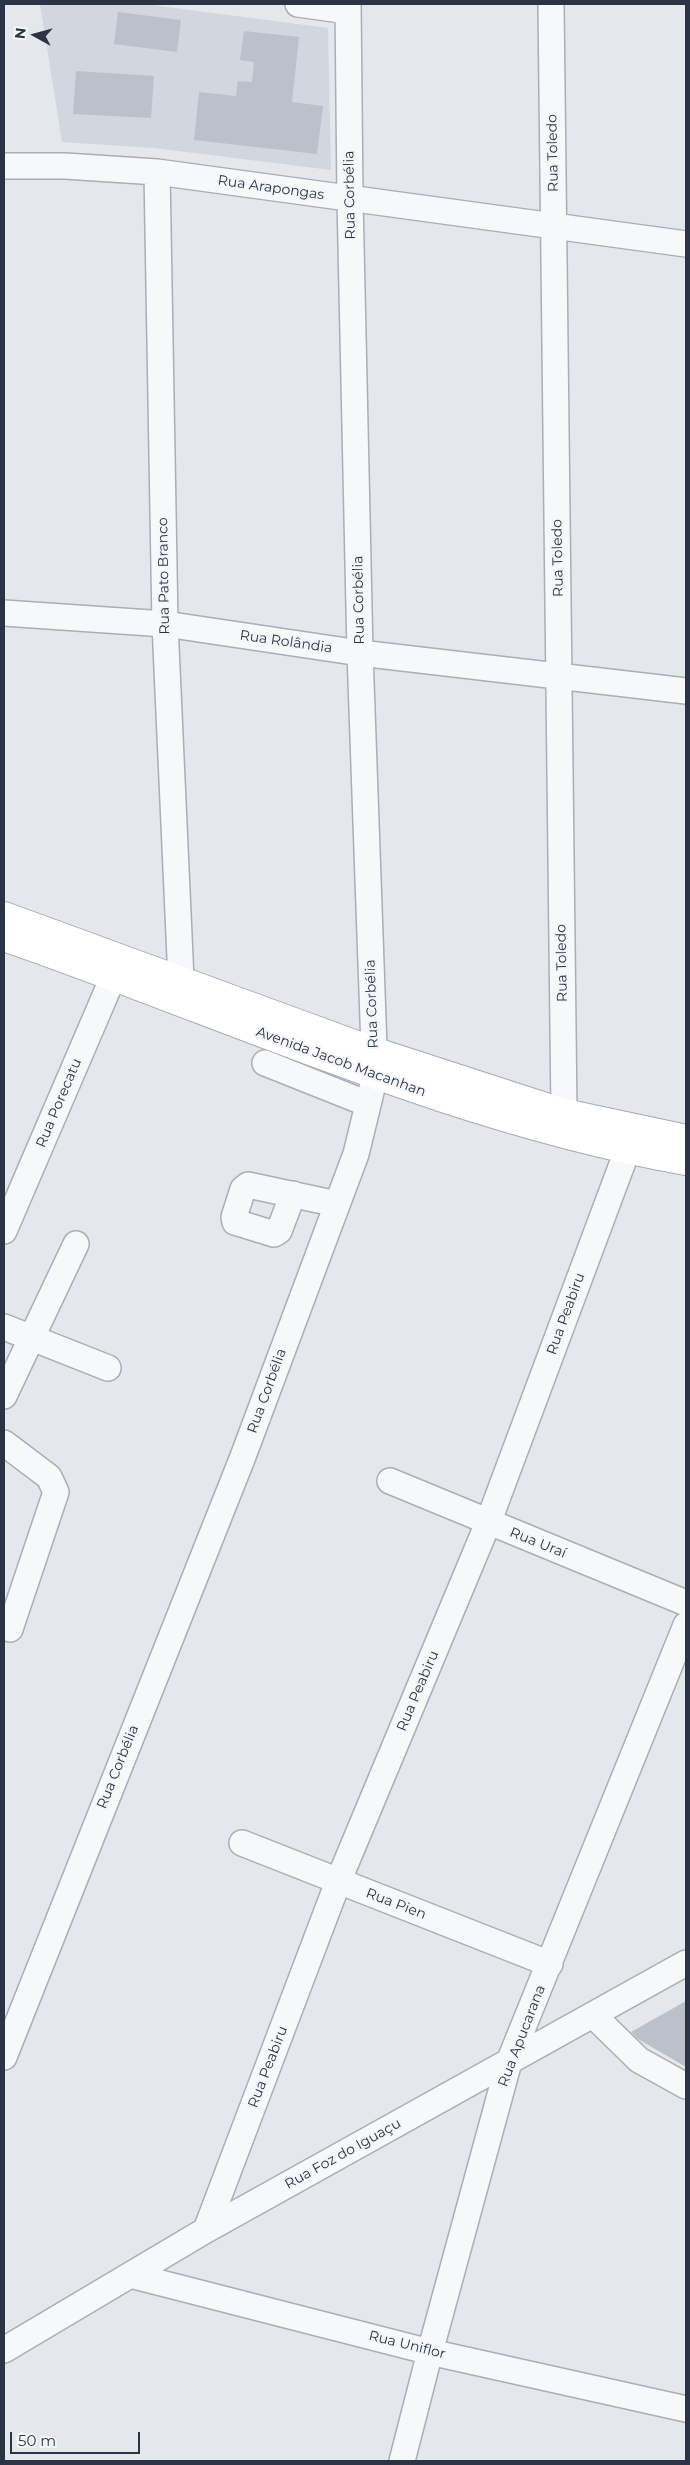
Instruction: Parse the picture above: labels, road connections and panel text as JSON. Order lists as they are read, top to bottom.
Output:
{
  "streets": {
    "main road": ["Avenida Jacob Macanhan"],
    "street": [
      "Rua Toledo",
      "Rua Arapongas",
      "Rua Corbélia",
      "Rua Pato Branco",
      "Rua Rolândia",
      "Rua Porecatu",
      "Rua Peabiru",
      "Rua Uraí",
      "Rua Pien",
      "Rua Apucarana",
      "Rua Foz do Iguaçu",
      "Rua Uniflor"
    ]
  },
  "crossings": [
    ["Rua Toledo", "Rua Arapongas"],
    ["Rua Toledo", "Rua Rolândia"],
    ["Rua Toledo", "Avenida Jacob Macanhan"],
    ["Rua Arapongas", "Rua Corbélia"],
    ["Rua Arapongas", "Rua Pato Branco"],
    ["Rua Corbélia", "Rua Rolândia"],
    ["Rua Corbélia", "Avenida Jacob Macanhan"],
    ["Rua Pato Branco", "Rua Rolândia"],
    ["Rua Pato Branco", "Avenida Jacob Macanhan"],
    ["Avenida Jacob Macanhan", "Rua Porecatu"],
    ["Avenida Jacob Macanhan", "Rua Peabiru"],
    ["Rua Peabiru", "Rua Uraí"],
    ["Rua Peabiru", "Rua Pien"],
    ["Rua Peabiru", "Rua Foz do Iguaçu"],
    ["Rua Pien", "Rua Apucarana"],
    ["Rua Apucarana", "Rua Foz do Iguaçu"],
    ["Rua Apucarana", "Rua Uniflor"],
    ["Rua Foz do Iguaçu", "Rua Uniflor"]
  ],
  "scale_bar": "50 m",
  "north": "left"
}
